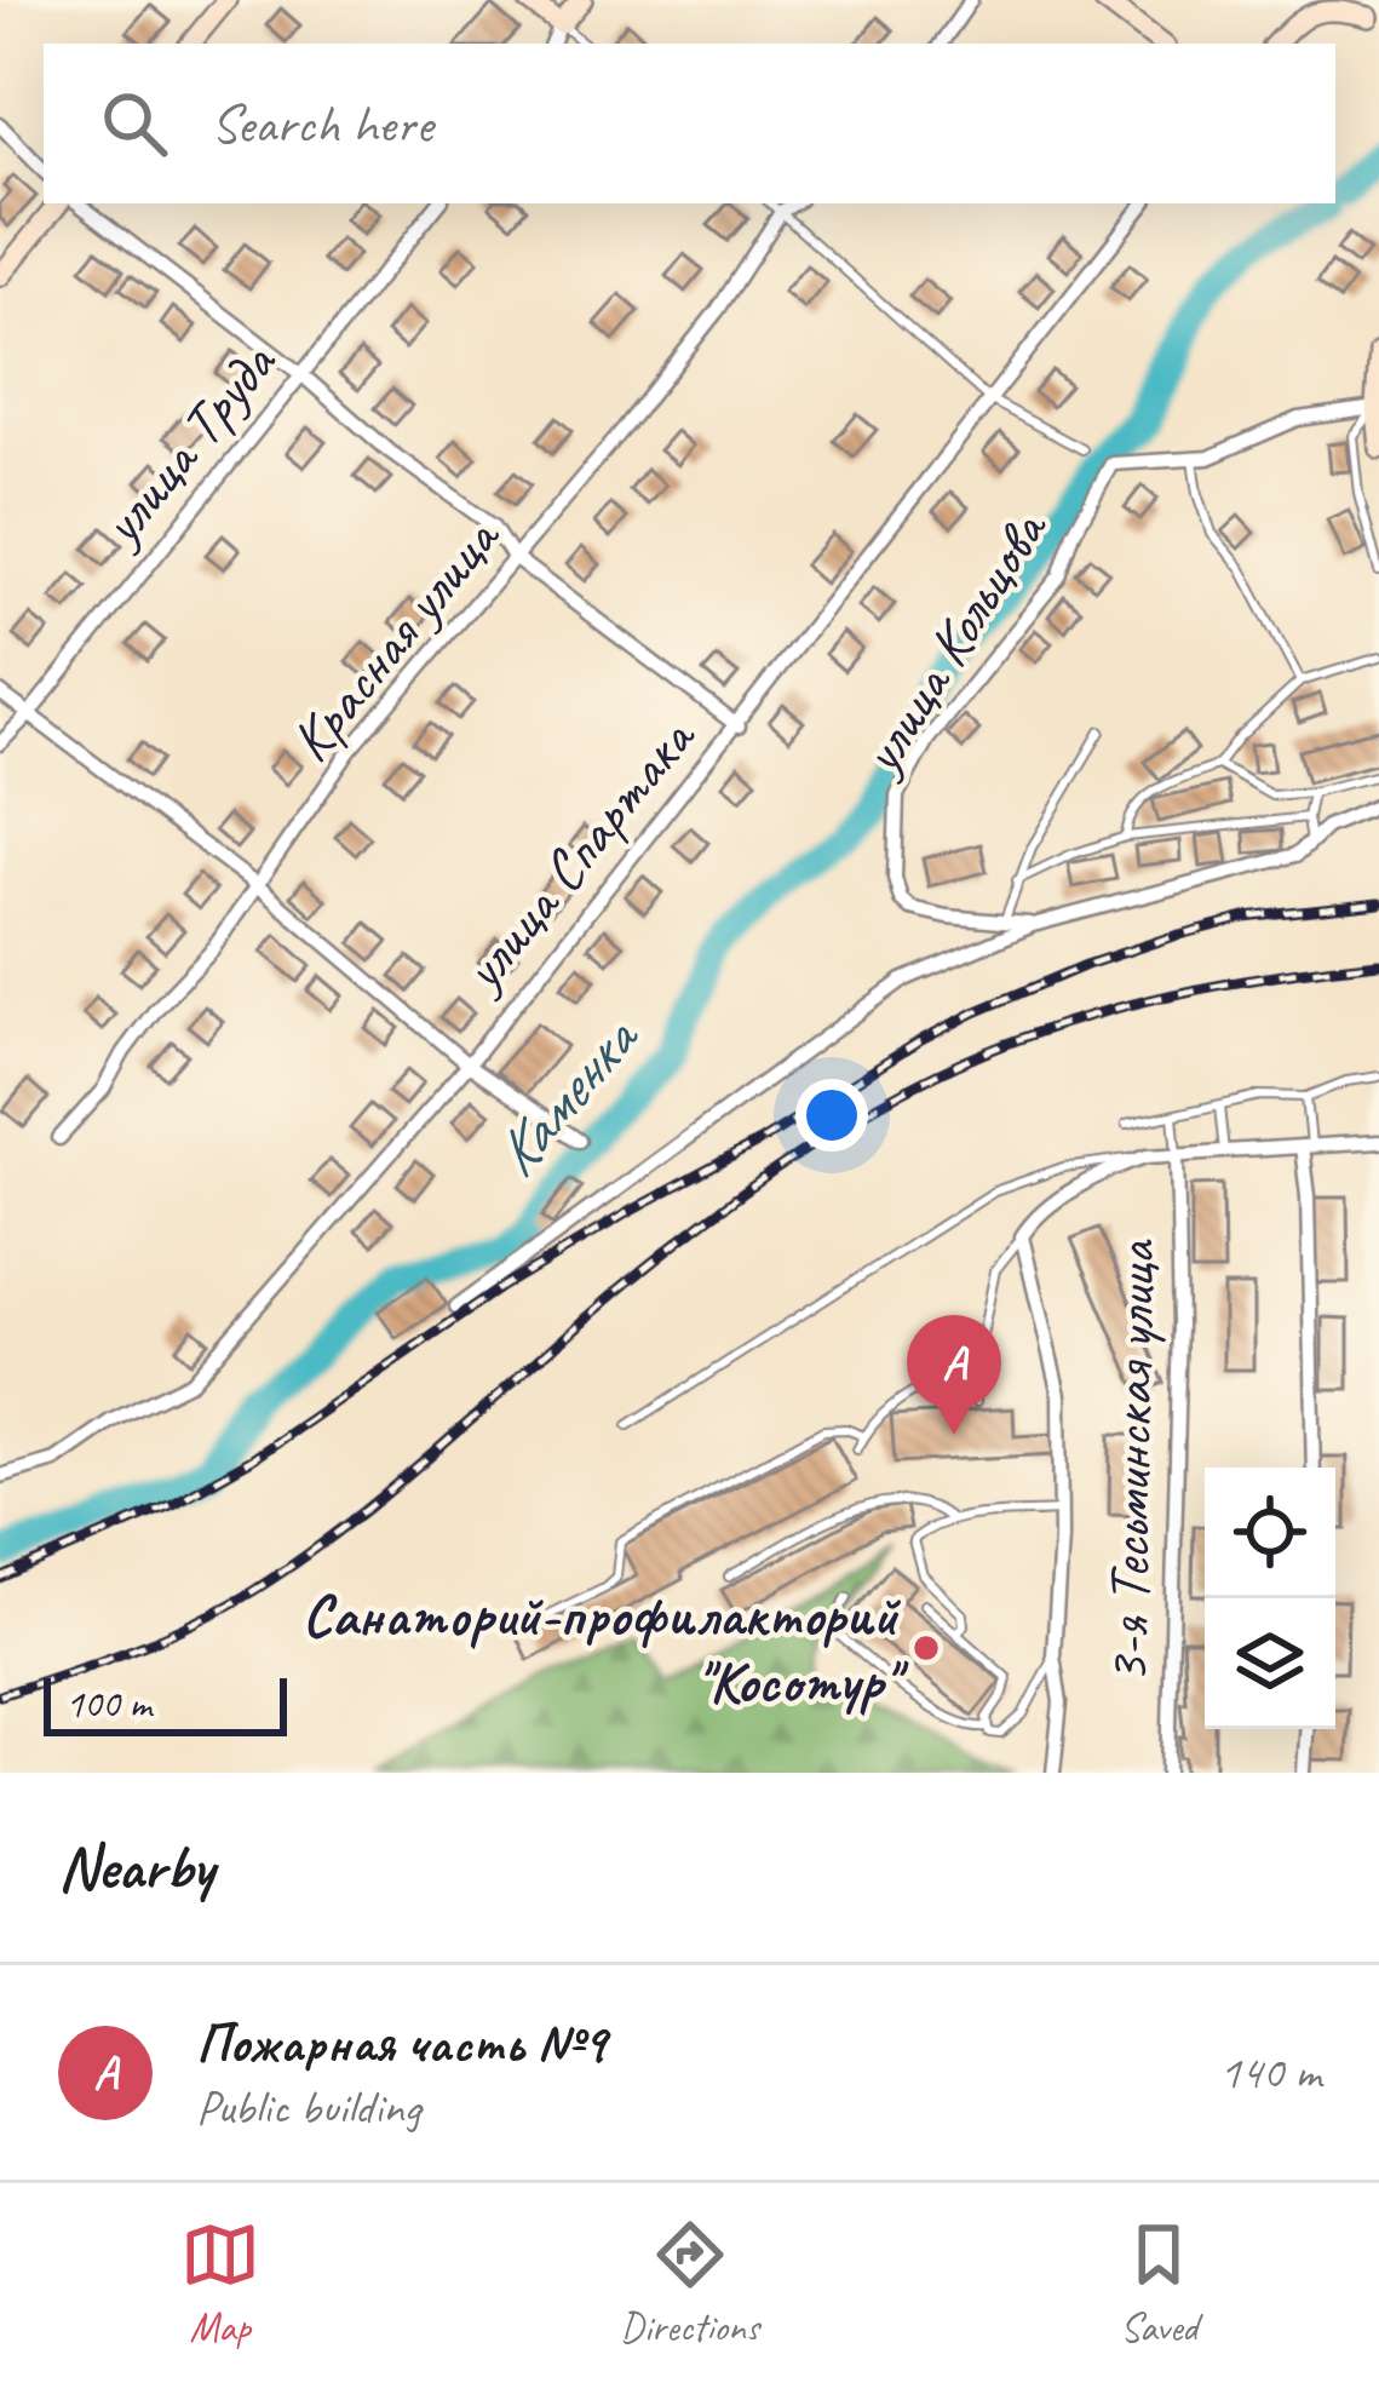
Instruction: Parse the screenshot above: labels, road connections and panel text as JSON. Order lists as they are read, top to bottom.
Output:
{
  "streets": {
    "street": [
      "улица Труда",
      "Красная улица",
      "улица Кольцова",
      "улица Спартака",
      "3-я Тесьминская улица"
    ]
  },
  "water": ["Каменка"],
  "places": ["Санаторий-профилакторий \"Косотур\""],
  "scale_bar": "100 m",
  "page": {
    "search": "Search here",
    "pins": "A",
    "scale": "100 m",
    "heading": "Nearby",
    "list": [
      {
        "mark": "A",
        "name": "Пожарная часть №9",
        "note": "Public building",
        "value": "140 m"
      }
    ],
    "nav": ["Map", "Directions", "Saved"]
  }
}
